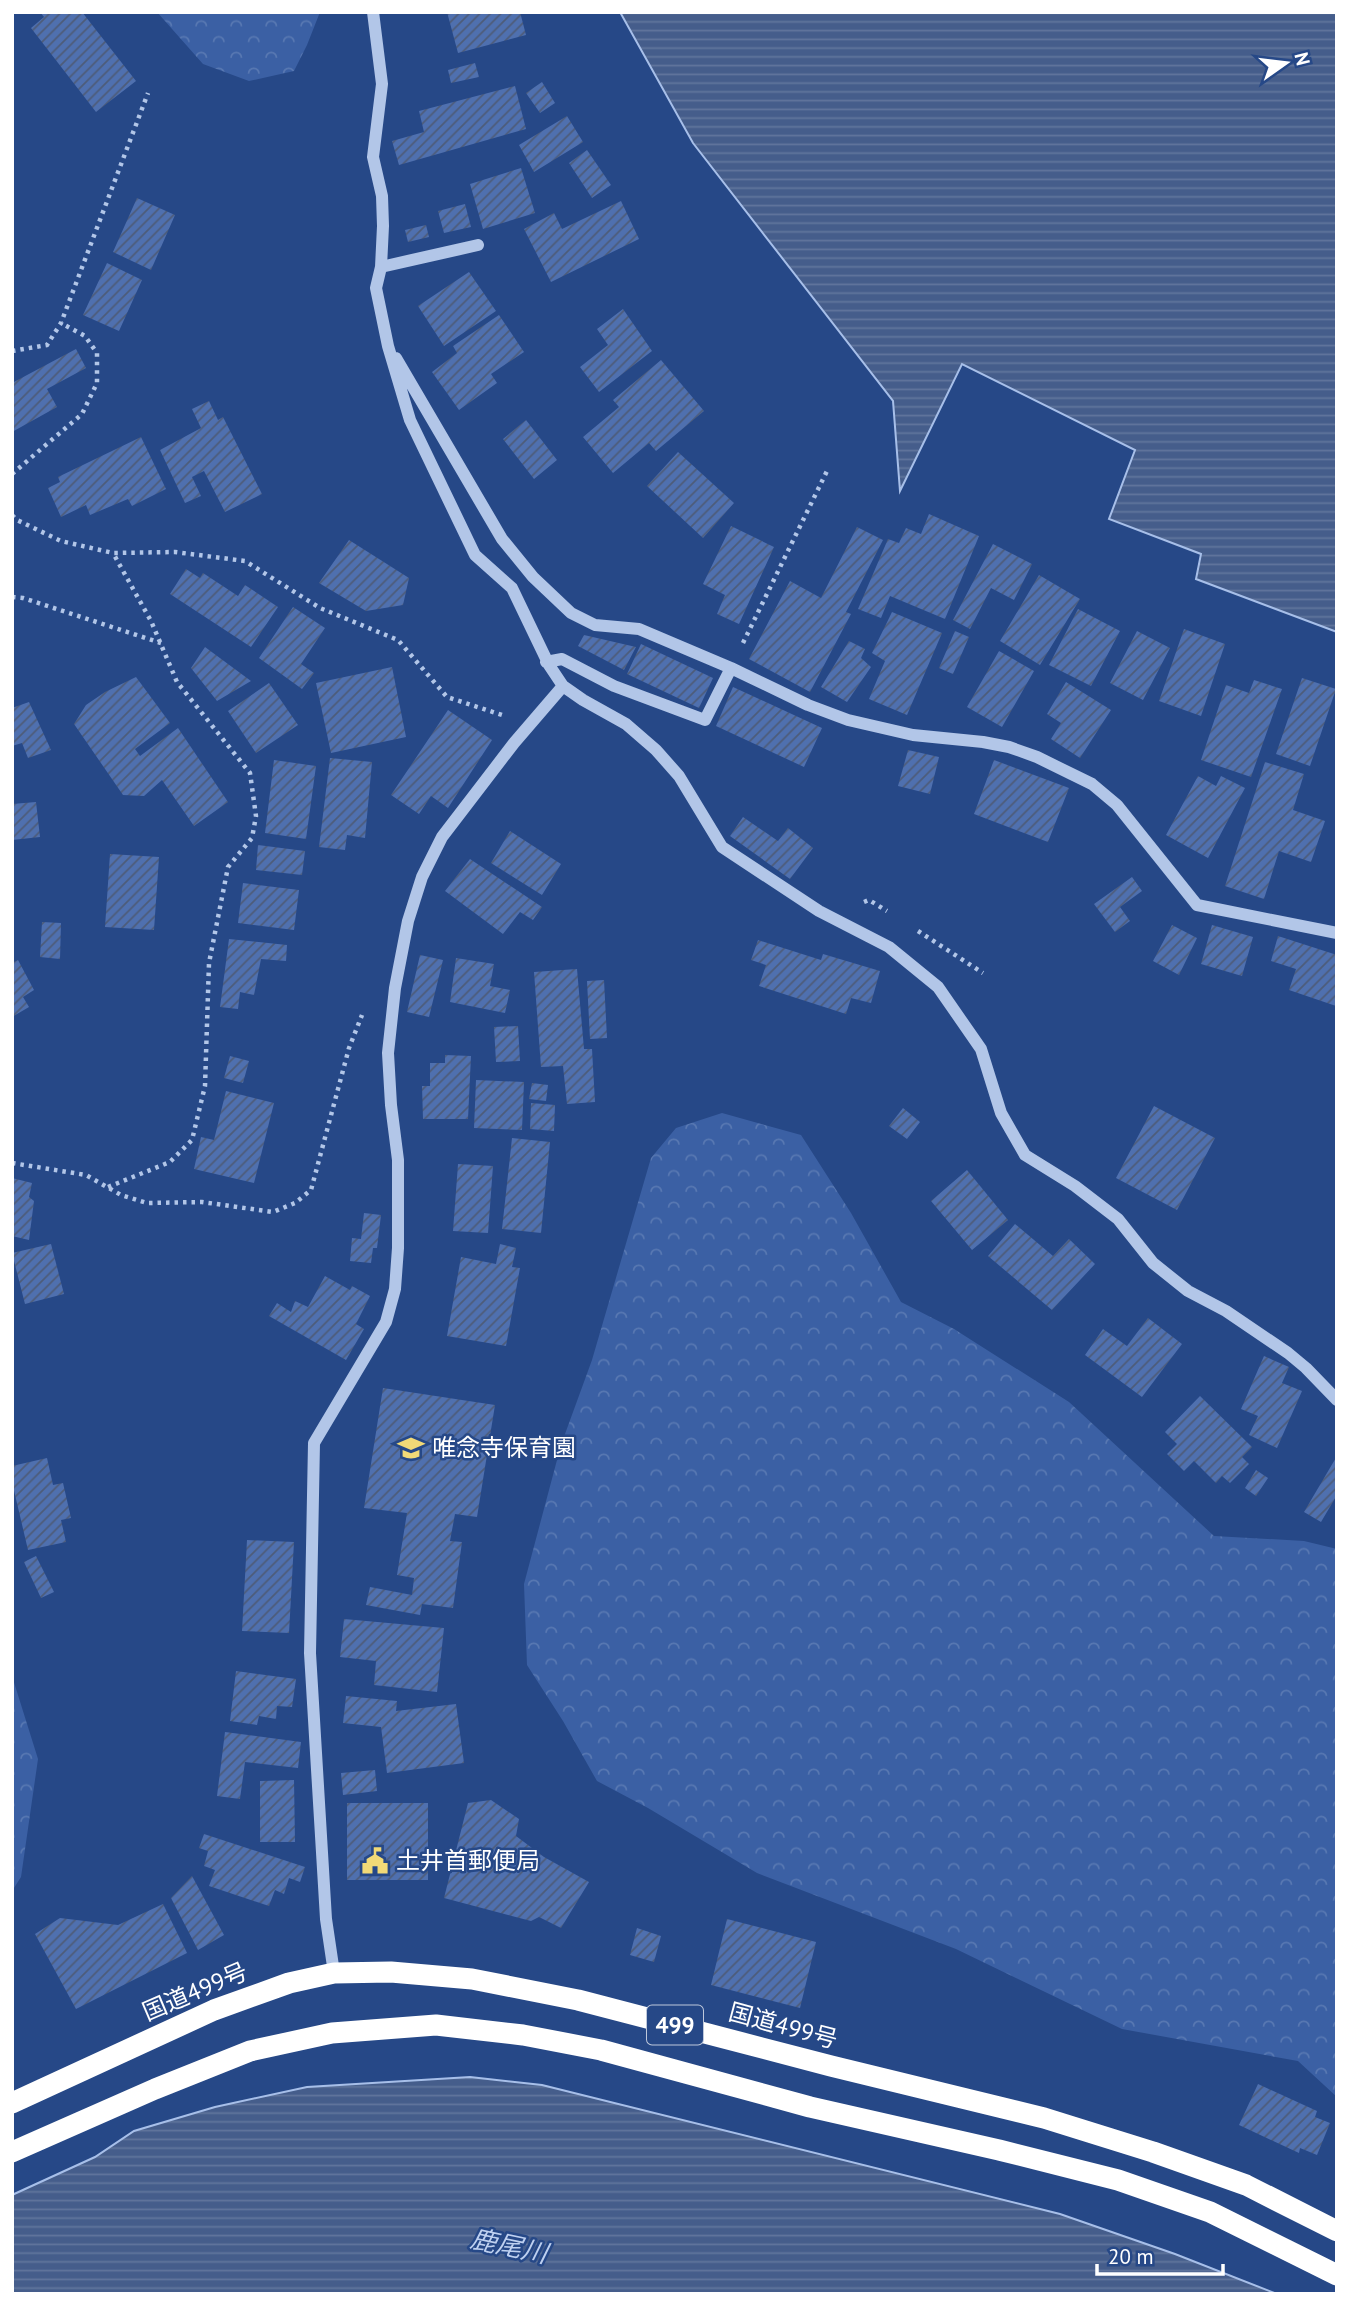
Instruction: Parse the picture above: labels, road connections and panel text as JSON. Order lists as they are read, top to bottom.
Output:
{
  "streets": {
    "highway": ["国道499号", "499"]
  },
  "water": ["鹿尾川"],
  "places": {
    "school or university": ["唯念寺保育園"],
    "public building": ["土井首郵便局"]
  },
  "scale_bar": "20 m",
  "north": "right"
}
